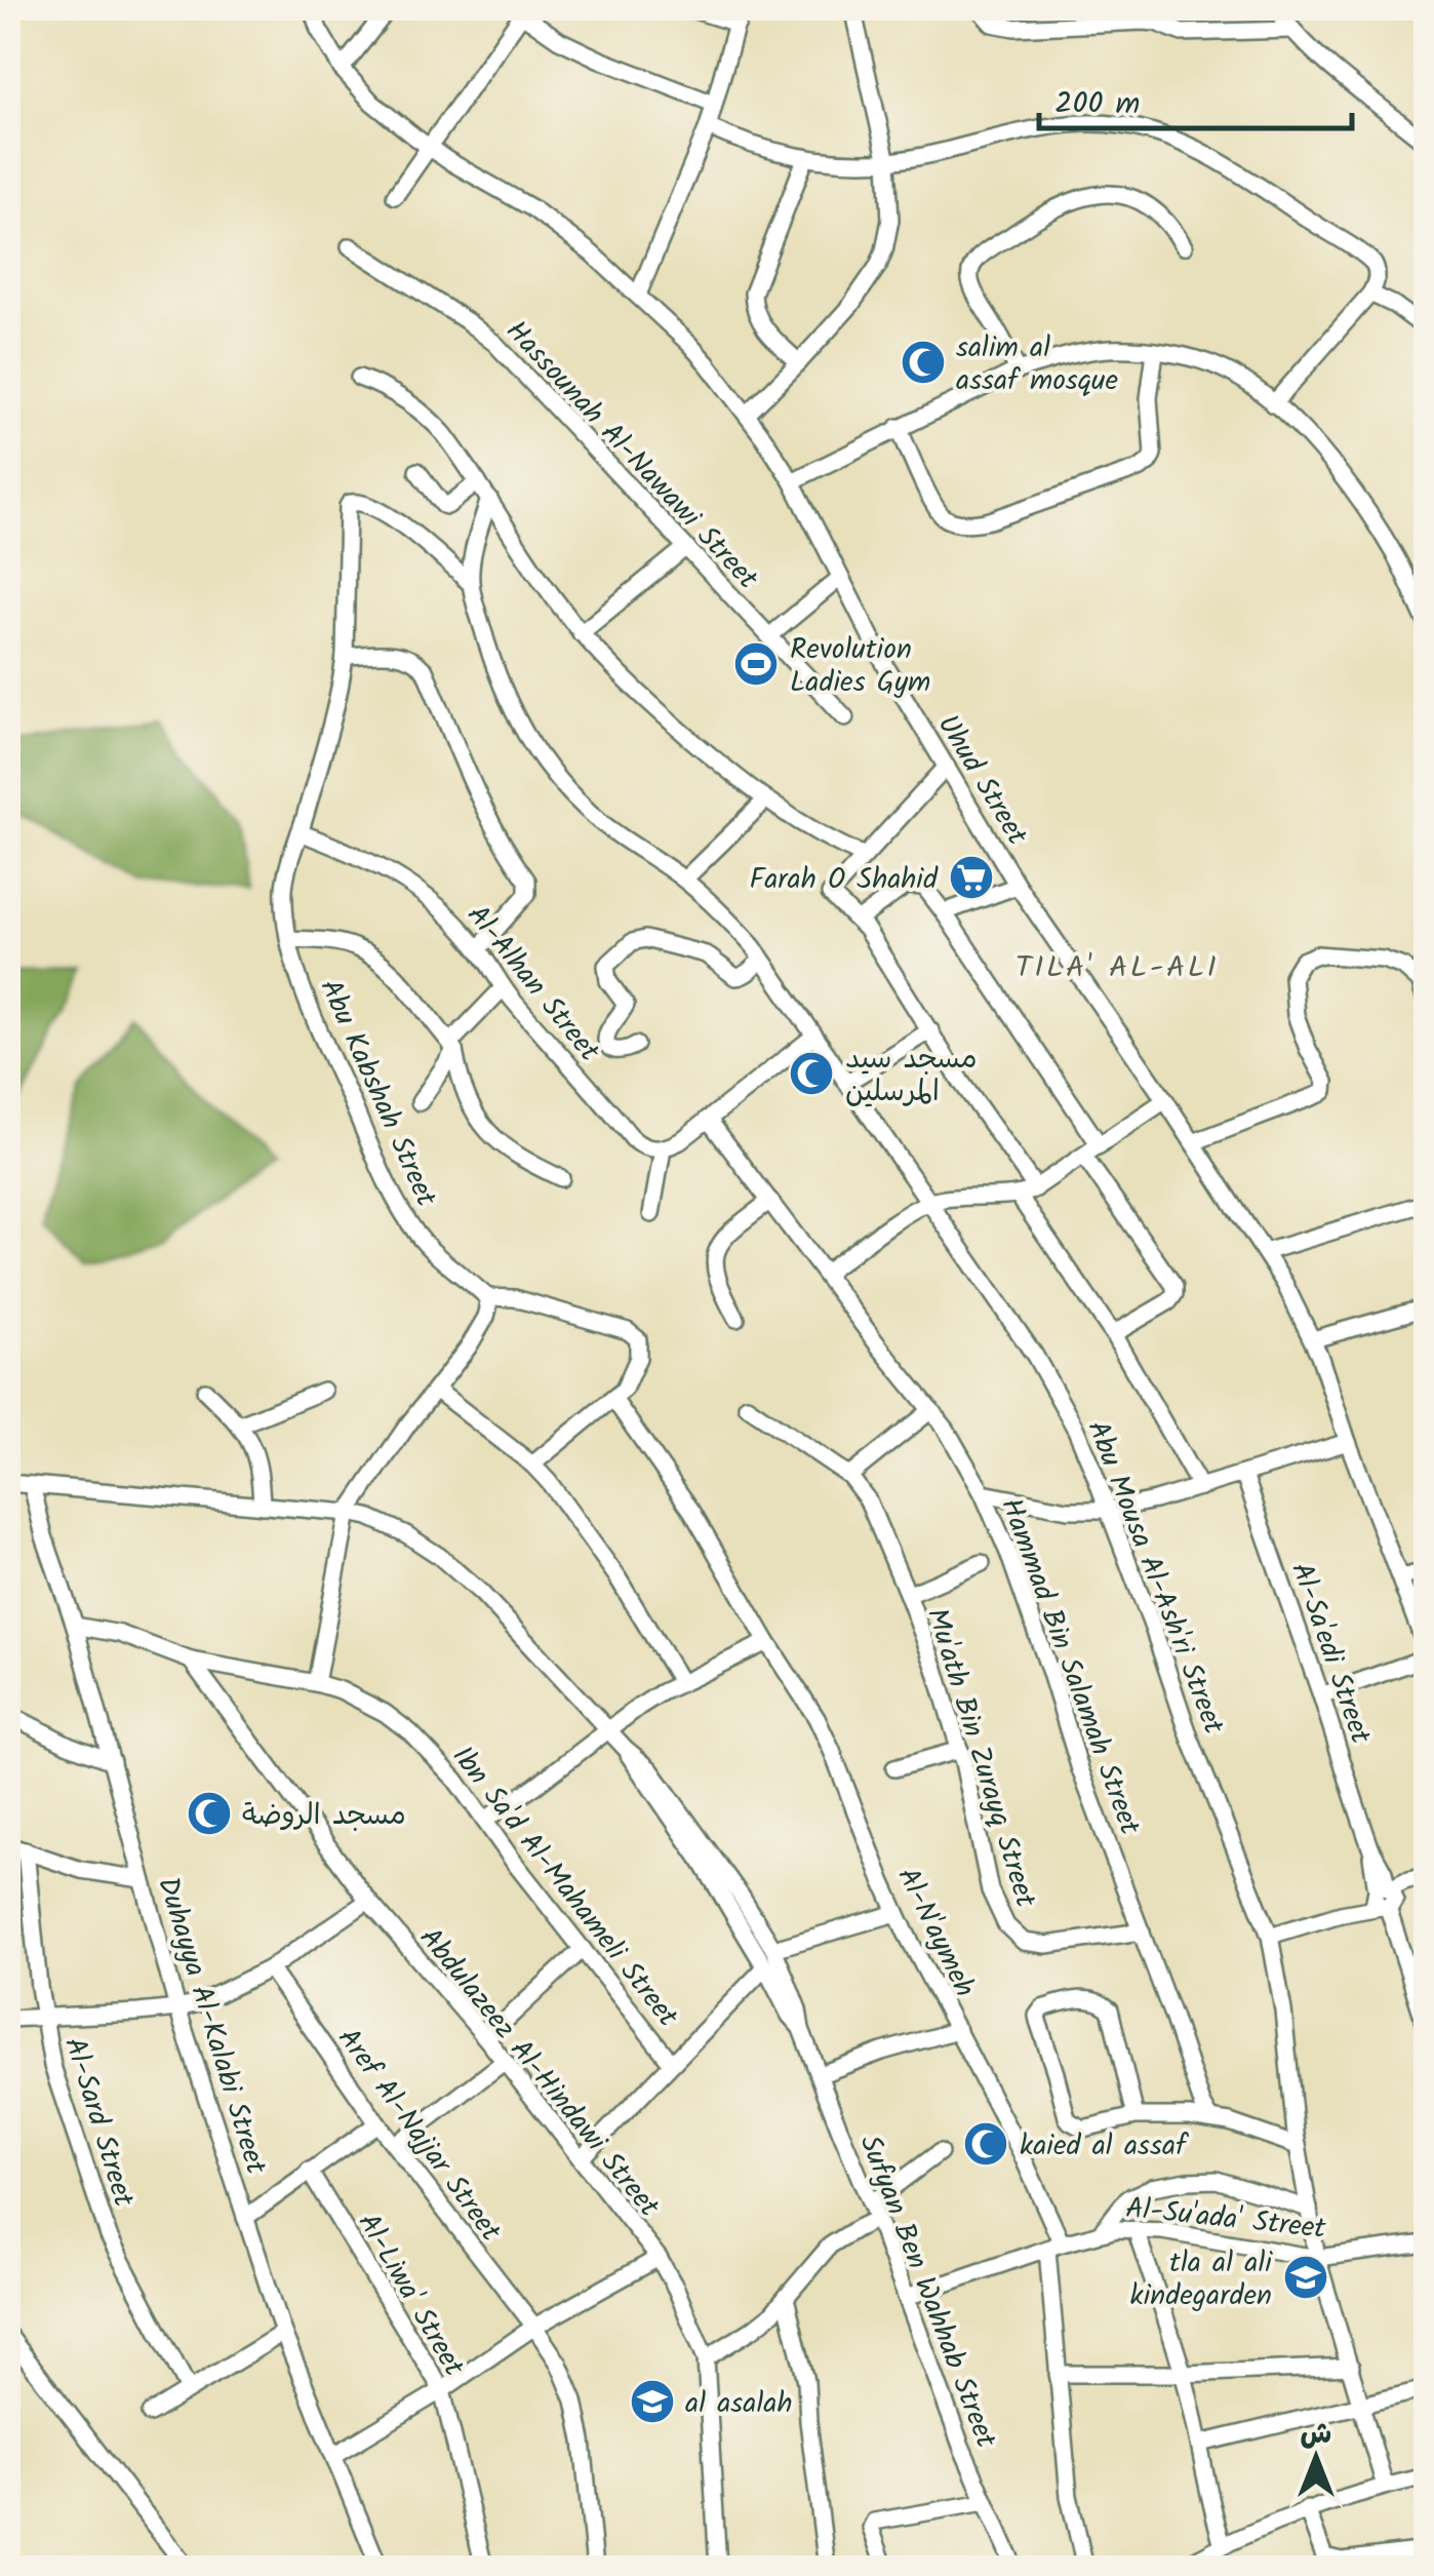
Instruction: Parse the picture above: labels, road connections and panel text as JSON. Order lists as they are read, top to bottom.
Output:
{
  "streets": {
    "street": [
      "Hassounah Al-Nawawi Street",
      "Uhud Street",
      "Al-Alhan Street",
      "Abu Kabshah Street",
      "Abu Mousa Al-Ash'ri Street",
      "Al-Sa'edi Street",
      "Hammad Bin Salamah Street",
      "Mu'ath Bin Zurayq Street",
      "Ibn Sa'd Al-Mahameli Street",
      "Al-N'aymeh",
      "Duhayya Al-Kalabi Street",
      "Abdulazeez Al-Hindawi Street",
      "Al-Sard Street",
      "Aref Al-Najjar Street",
      "Al-Su'ada' Street",
      "Sufyan Ben Wahhab Street",
      "Al-Liwa' Street"
    ]
  },
  "crossings": [
    ["Al-Alhan Street", "Abu Kabshah Street"],
    ["Abu Kabshah Street", "Abu Mousa Al-Ash'ri Street"],
    ["Abu Mousa Al-Ash'ri Street", "Al-Su'ada' Street"],
    ["Hammad Bin Salamah Street", "Mu'ath Bin Zurayq Street"],
    ["Ibn Sa'd Al-Mahameli Street", "Duhayya Al-Kalabi Street"],
    ["Ibn Sa'd Al-Mahameli Street", "Abdulazeez Al-Hindawi Street"],
    ["Al-N'aymeh", "Al-Su'ada' Street"],
    ["Duhayya Al-Kalabi Street", "Sufyan Ben Wahhab Street"],
    ["Al-Su'ada' Street", "Sufyan Ben Wahhab Street"]
  ],
  "districts": ["TILA' AL-ALI"],
  "places": {
    "mosque": [
      "salim al assaf mosque",
      "مسجد سيد المرسلين",
      "مسجد الروضة",
      "kaied al assaf"
    ],
    "sports": ["Revolution Ladies Gym"],
    "supermarket": ["Farah O Shahid"],
    "school or university": ["tla al ali kindegarden", "al asalah"]
  },
  "scale_bar": "200 m",
  "north": "top"
}
